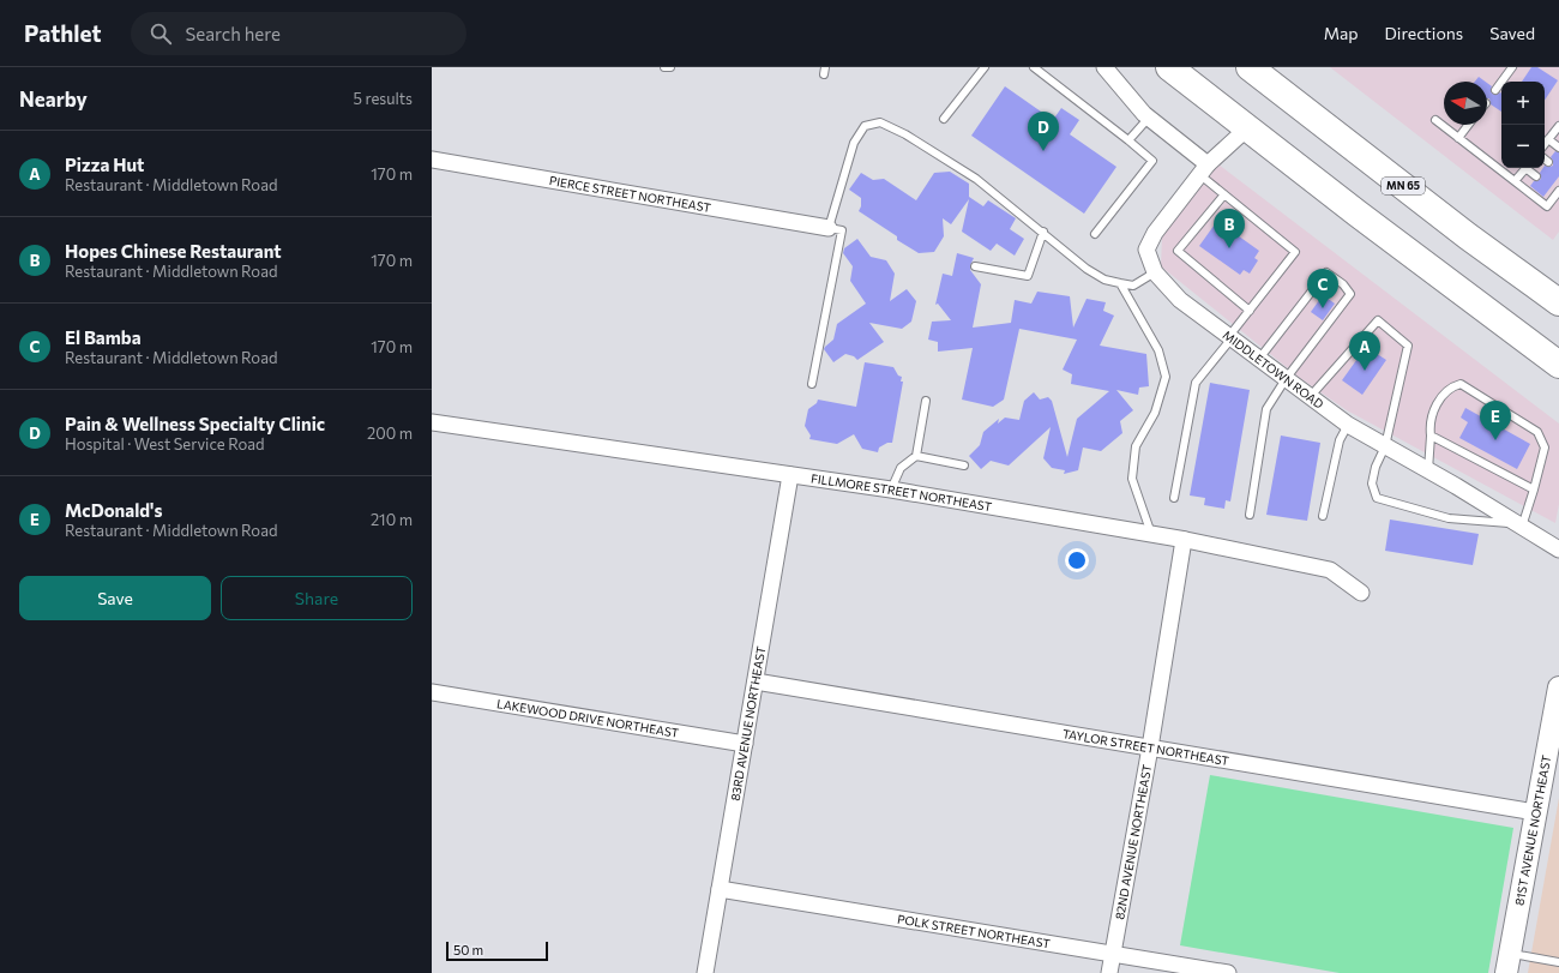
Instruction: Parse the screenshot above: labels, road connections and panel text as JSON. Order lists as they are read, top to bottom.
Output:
{
  "streets": {
    "highway": ["MN 65"],
    "street": [
      "PIERCE STREET NORTHEAST",
      "MIDDLETOWN ROAD",
      "FILLMORE STREET NORTHEAST",
      "LAKEWOOD DRIVE NORTHEAST",
      "83RD AVENUE NORTHEAST",
      "TAYLOR STREET NORTHEAST",
      "81ST AVENUE NORTHEAST",
      "82ND AVENUE NORTHEAST",
      "POLK STREET NORTHEAST"
    ]
  },
  "crossings": [
    ["FILLMORE STREET NORTHEAST", "83RD AVENUE NORTHEAST"],
    ["FILLMORE STREET NORTHEAST", "82ND AVENUE NORTHEAST"],
    ["LAKEWOOD DRIVE NORTHEAST", "83RD AVENUE NORTHEAST"],
    ["83RD AVENUE NORTHEAST", "TAYLOR STREET NORTHEAST"],
    ["83RD AVENUE NORTHEAST", "POLK STREET NORTHEAST"],
    ["TAYLOR STREET NORTHEAST", "81ST AVENUE NORTHEAST"],
    ["TAYLOR STREET NORTHEAST", "82ND AVENUE NORTHEAST"],
    ["82ND AVENUE NORTHEAST", "POLK STREET NORTHEAST"]
  ],
  "scale_bar": "50 m",
  "north": "left",
  "page": {
    "header": "Pathlet",
    "search": "Search here",
    "nav": ["Map", "Directions", "Saved"],
    "heading": ["Nearby", "5 results"],
    "map_buttons": ["+", "−"],
    "pins": [
      "D",
      "B",
      "C",
      "A",
      "E"
    ],
    "list": [
      {
        "mark": "A",
        "name": "Pizza Hut",
        "note": "Restaurant · Middletown Road",
        "value": "170 m"
      },
      {
        "mark": "B",
        "name": "Hopes Chinese Restaurant",
        "note": "Restaurant · Middletown Road",
        "value": "170 m"
      },
      {
        "mark": "C",
        "name": "El Bamba",
        "note": "Restaurant · Middletown Road",
        "value": "170 m"
      },
      {
        "mark": "D",
        "name": "Pain & Wellness Specialty Clinic",
        "note": "Hospital · West Service Road",
        "value": "200 m"
      },
      {
        "mark": "E",
        "name": "McDonald's",
        "note": "Restaurant · Middletown Road",
        "value": "210 m"
      }
    ],
    "buttons": ["Save", "Share"],
    "scale": "50 m"
  }
}
